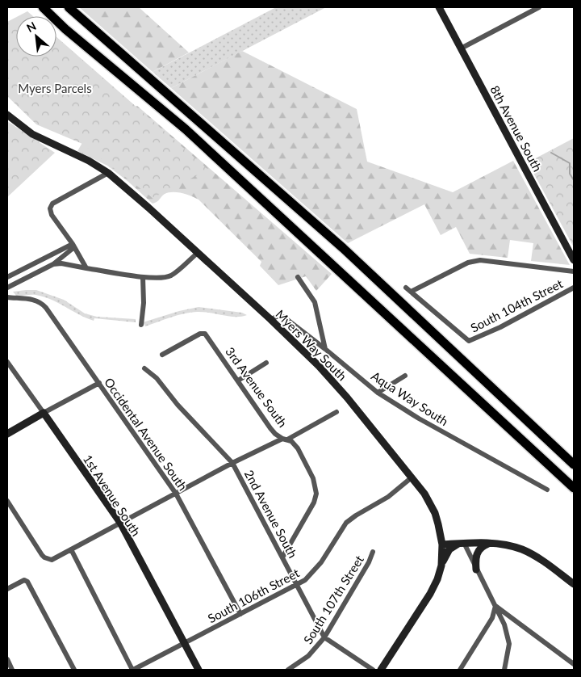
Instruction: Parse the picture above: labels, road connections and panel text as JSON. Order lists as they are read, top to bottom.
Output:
{
  "streets": {
    "street": [
      "8th Avenue South",
      "South 104th Street",
      "Myers Way South",
      "3rd Avenue South",
      "Aqua Way South",
      "Occidental Avenue South",
      "1st Avenue South",
      "2nd Avenue South",
      "South 106th Street",
      "South 107th Street"
    ]
  },
  "crossings": [
    ["Myers Way South", "Aqua Way South"],
    ["Myers Way South", "South 106th Street"],
    ["3rd Avenue South", "2nd Avenue South"],
    ["Occidental Avenue South", "South 106th Street"],
    ["1st Avenue South", "South 106th Street"],
    ["2nd Avenue South", "South 106th Street"],
    ["2nd Avenue South", "South 107th Street"]
  ],
  "parks": ["Myers Parcels"],
  "north": "top left"
}
